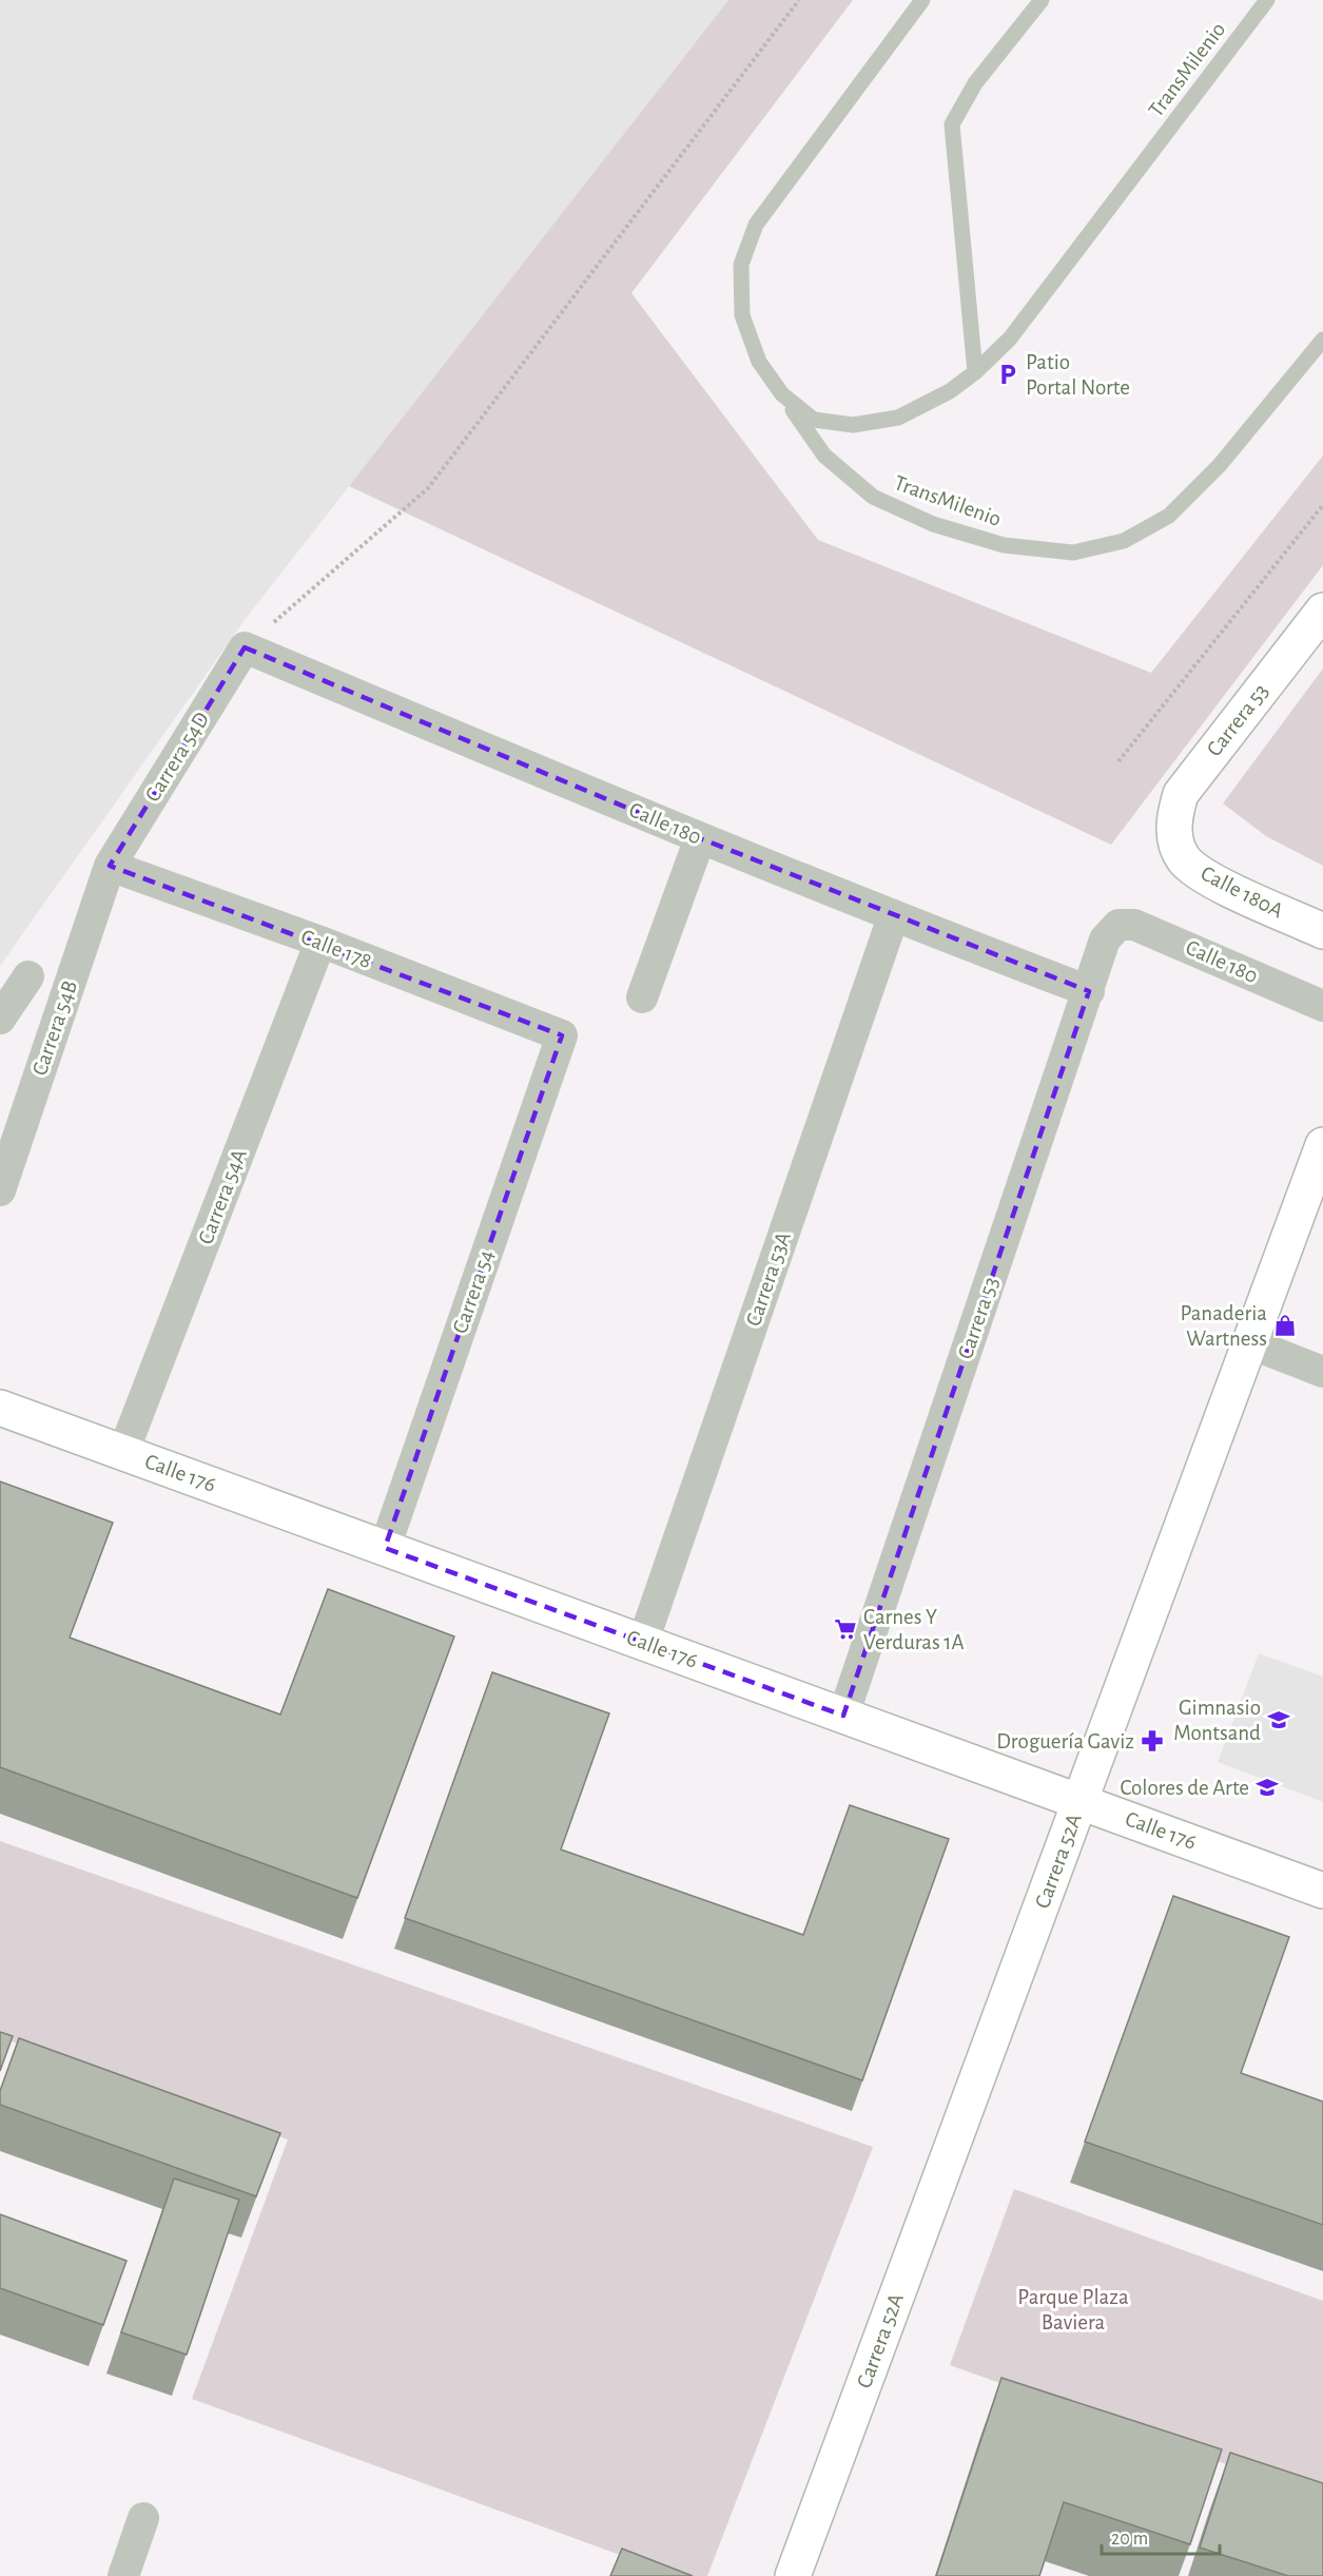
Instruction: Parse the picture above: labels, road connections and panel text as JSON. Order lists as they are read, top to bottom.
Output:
{
  "streets": {
    "street": [
      "Carrera 53",
      "Carrera 54D",
      "Calle 180",
      "Calle 180A",
      "Calle 178",
      "Carrera 54B",
      "Carrera 54A",
      "Carrera 53A",
      "Carrera 54",
      "Calle 176",
      "Carrera 52A"
    ],
    "lane": ["TransMilenio"]
  },
  "crossings": [
    ["Carrera 53", "Calle 180"],
    ["Carrera 53", "Calle 180A"],
    ["Carrera 53", "Calle 176"],
    ["Carrera 54D", "Calle 180"],
    ["Carrera 54D", "Calle 178"],
    ["Carrera 54D", "Carrera 54B"],
    ["Calle 180", "Carrera 53A"],
    ["Calle 178", "Carrera 54B"],
    ["Calle 178", "Carrera 54A"],
    ["Calle 178", "Carrera 54"],
    ["Carrera 54A", "Calle 176"],
    ["Carrera 53A", "Calle 176"],
    ["Carrera 54", "Calle 176"],
    ["Calle 176", "Carrera 52A"]
  ],
  "parks": ["Parque Plaza Baviera"],
  "places": {
    "parking": ["Patio Portal Norte"],
    "shop": ["Panaderia Wartness"],
    "supermarket": ["Carnes Y Verduras 1A"],
    "school or university": ["Gimnasio Montsand", "Colores de Arte"],
    "pharmacy": ["Droguería Gaviz"]
  },
  "scale_bar": "20 m"
}
